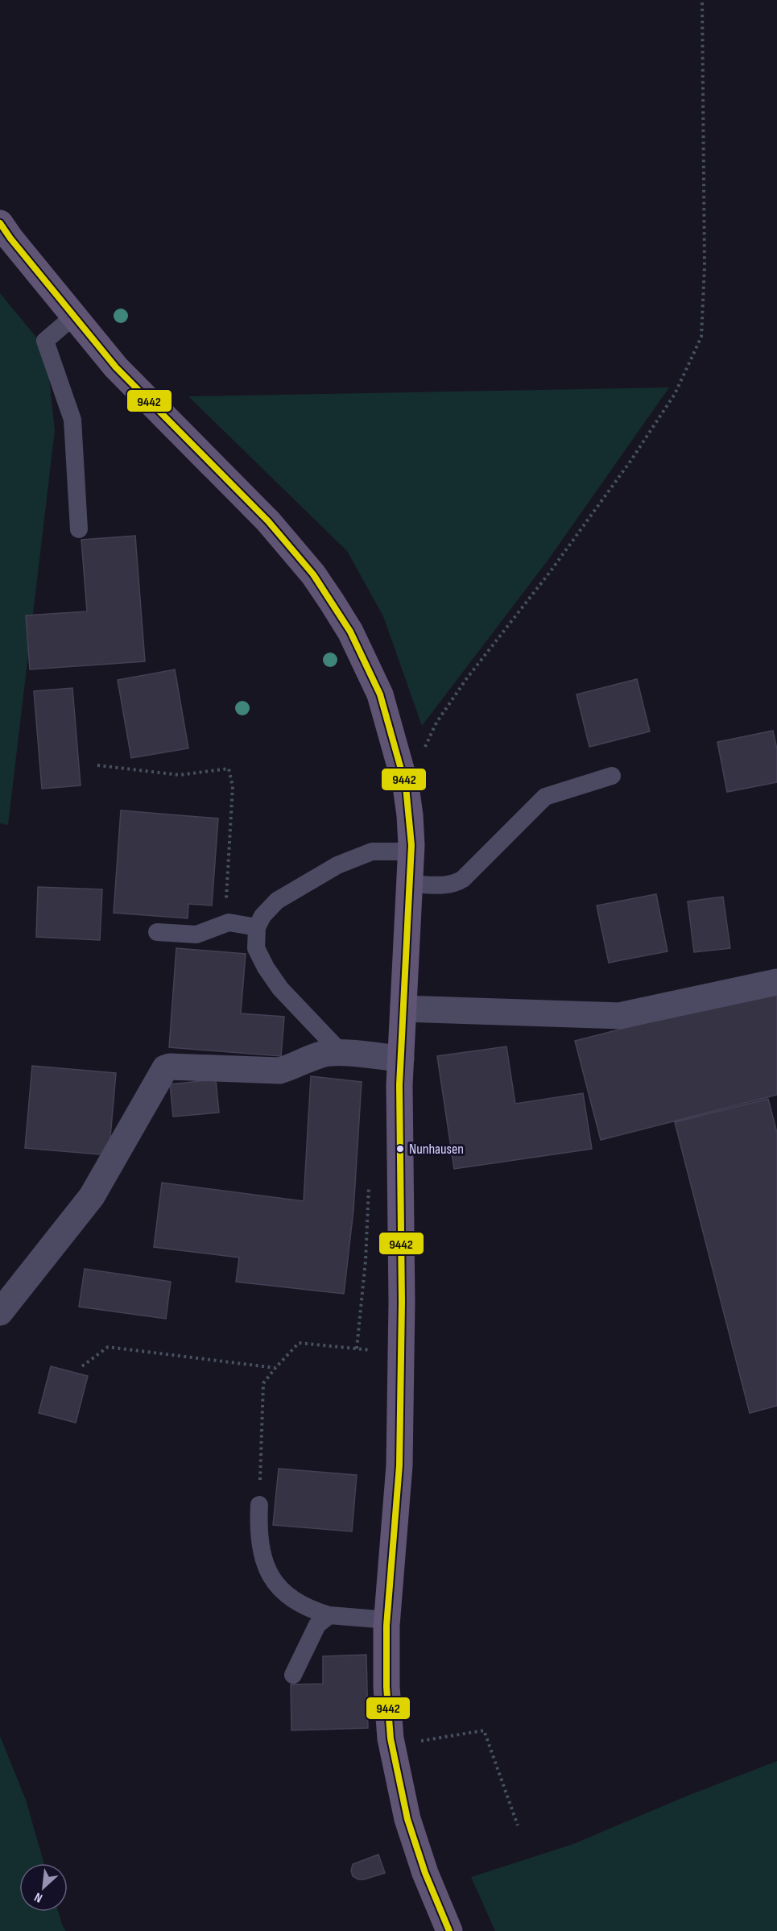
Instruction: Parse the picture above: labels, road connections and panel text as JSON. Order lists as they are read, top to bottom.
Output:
{
  "places": ["Nunhausen"],
  "lines": ["transit line 9442"],
  "north": "bottom left"
}
